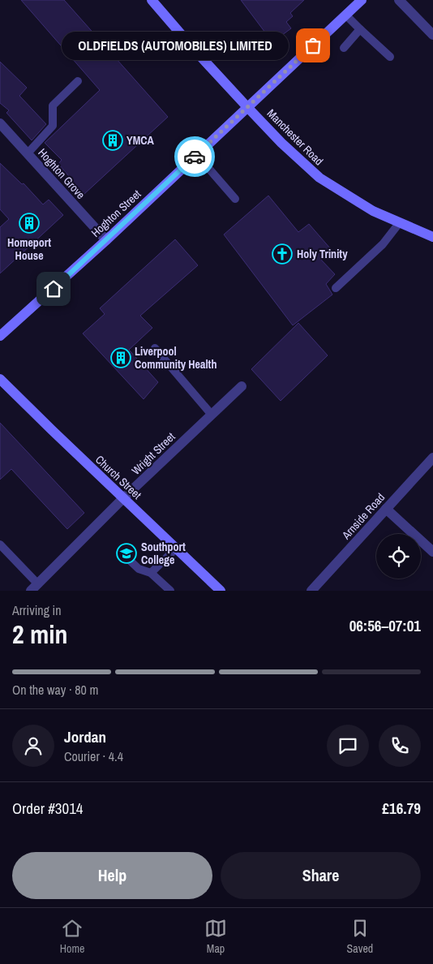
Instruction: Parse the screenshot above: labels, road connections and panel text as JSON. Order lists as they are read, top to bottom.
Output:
{
  "streets": {
    "street": [
      "Manchester Road",
      "Hoghton Grove",
      "Hoghton Street",
      "Wright Street",
      "Church Street",
      "Arnside Road"
    ]
  },
  "crossings": [
    ["Manchester Road", "Hoghton Street"],
    ["Hoghton Grove", "Hoghton Street"],
    ["Wright Street", "Church Street"]
  ],
  "places": {
    "other": ["OLDFIELDS (AUTOMOBILES) LIMITED"],
    "building": ["YMCA", "Homeport House", "Liverpool Community Health"],
    "church": ["Holy Trinity"],
    "school or university": ["Southport College"]
  },
  "page": {
    "bubble": "OLDFIELDS (AUTOMOBILES) LIMITED",
    "heading": ["2 min", "Arriving in", "06:56–07:01"],
    "panel": [
      "Jordan",
      "Courier · 4.4",
      "Order #3014",
      "£16.79"
    ],
    "bar": "On the way · 80 m",
    "buttons": ["Help", "Share"],
    "tabs": ["Home", "Map", "Saved"]
  }
}
